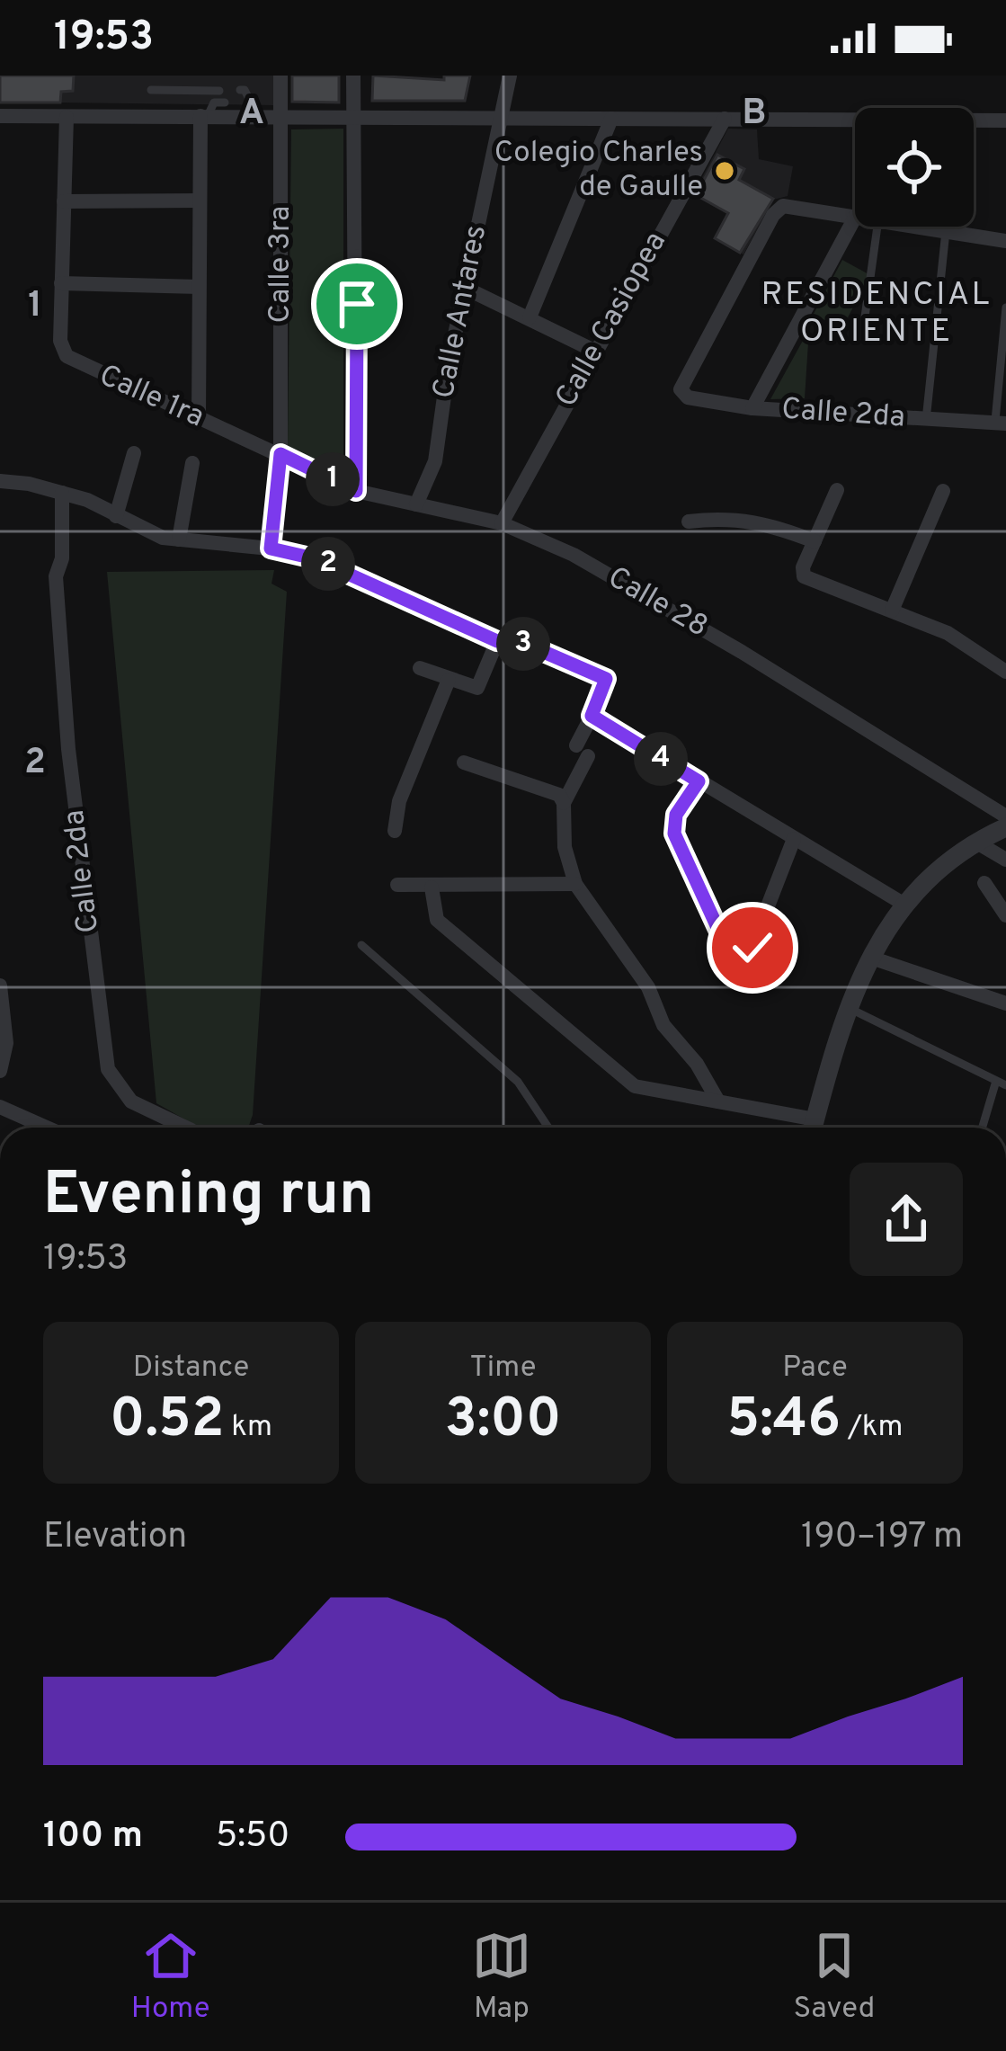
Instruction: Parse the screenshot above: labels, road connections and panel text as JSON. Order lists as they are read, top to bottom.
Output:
{
  "streets": {
    "street": [
      "Calle 3ra",
      "Calle Antares",
      "Calle Casiopea",
      "Calle 1ra",
      "Calle 2da",
      "Calle 28"
    ]
  },
  "crossings": [
    ["Calle 3ra", "Calle 1ra"],
    ["Calle 3ra", "Calle 28"],
    ["Calle Antares", "Calle 28"],
    ["Calle Casiopea", "Calle 28"],
    ["Calle 1ra", "Calle 28"]
  ],
  "districts": ["RESIDENCIAL ORIENTE"],
  "places": ["Colegio Charles de Gaulle"],
  "page": {
    "status": "19:53",
    "pins": [
      "1",
      "2",
      "3",
      "4"
    ],
    "heading": ["Evening run", "19:53"],
    "stats": [
      ["Distance", "0.52 km"],
      ["Time", "3:00"],
      ["Pace", "5:46 /km"]
    ],
    "chart": ["Elevation", "190–197 m"],
    "list": [
      {
        "name": "100 m",
        "note": "5:50"
      }
    ],
    "tabs": ["Home", "Map", "Saved"]
  },
  "grid": {
    "columns": ["A", "B"],
    "rows": ["1", "2"]
  }
}
